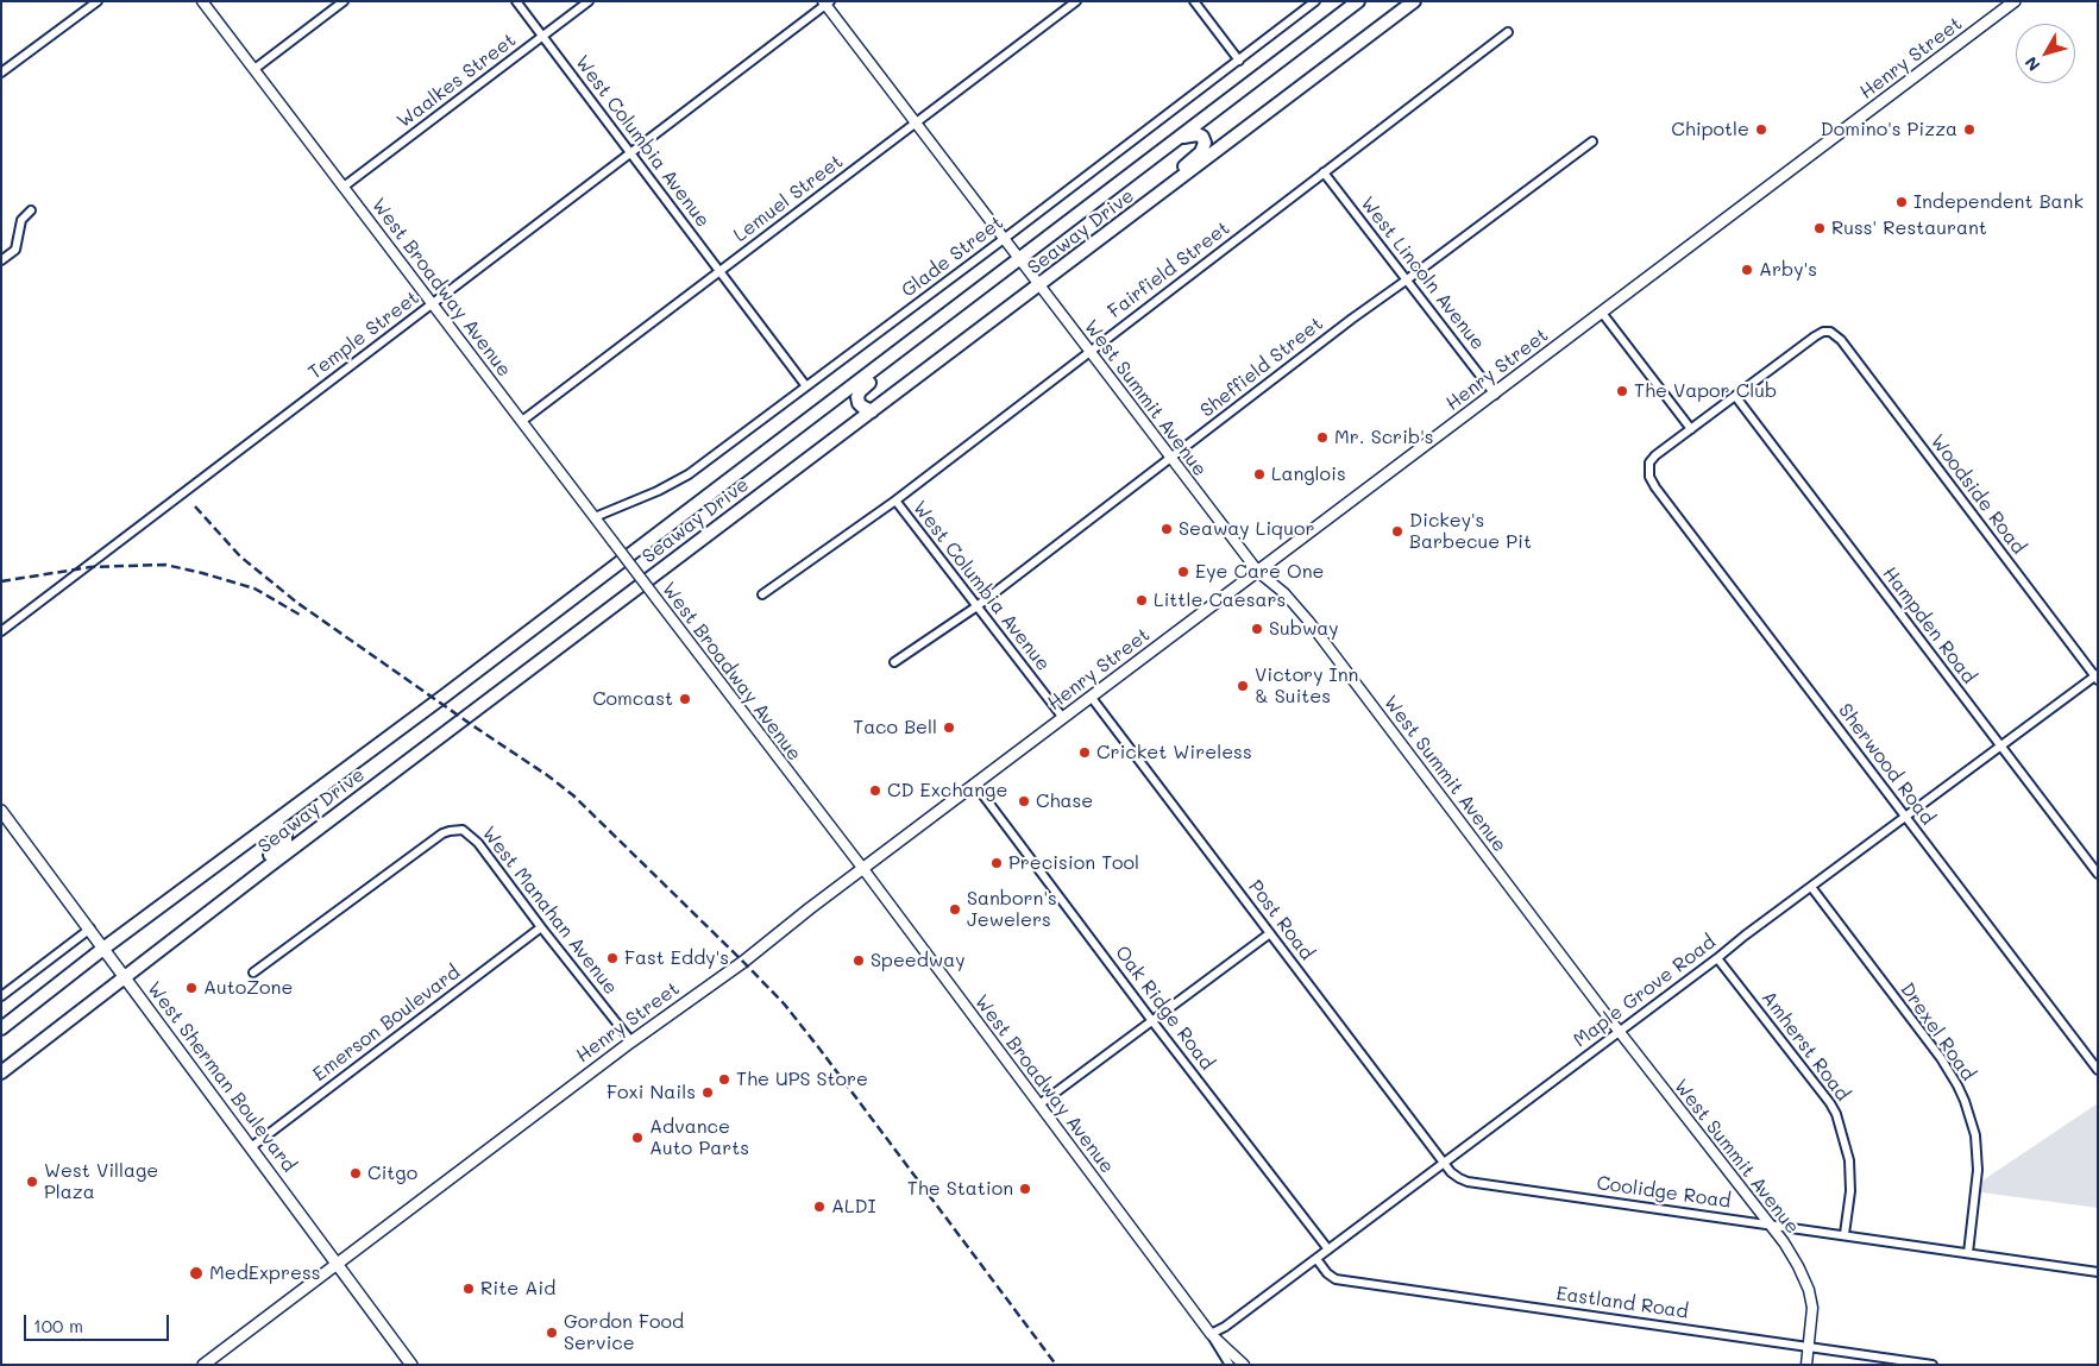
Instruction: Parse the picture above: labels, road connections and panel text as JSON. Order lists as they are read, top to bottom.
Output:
{
  "streets": {
    "highway": ["Seaway Drive"],
    "main road": ["Henry Street", "West Sherman Boulevard"],
    "street": [
      "Waalkes Street",
      "West Columbia Avenue",
      "Lemuel Street",
      "Glade Street",
      "Fairfield Street",
      "West Lincoln Avenue",
      "West Broadway Avenue",
      "Temple Street",
      "Sheffield Street",
      "West Summit Avenue",
      "Woodside Road",
      "Hampden Road",
      "Sherwood Road",
      "West Manahan Avenue",
      "Post Road",
      "Maple Grove Road",
      "Oak Ridge Road",
      "Emerson Boulevard",
      "Drexel Road",
      "Amherst Road",
      "Coolidge Road",
      "Eastland Road"
    ]
  },
  "crossings": [
    ["Henry Street", "West Columbia Avenue"],
    ["Henry Street", "West Lincoln Avenue"],
    ["Henry Street", "West Broadway Avenue"],
    ["Henry Street", "West Summit Avenue"],
    ["Henry Street", "West Manahan Avenue"],
    ["Henry Street", "Post Road"],
    ["Henry Street", "Oak Ridge Road"],
    ["Henry Street", "West Sherman Boulevard"],
    ["Waalkes Street", "West Columbia Avenue"],
    ["Waalkes Street", "West Broadway Avenue"],
    ["West Columbia Avenue", "Lemuel Street"],
    ["West Columbia Avenue", "Glade Street"],
    ["West Columbia Avenue", "Fairfield Street"],
    ["West Columbia Avenue", "Temple Street"],
    ["West Columbia Avenue", "Sheffield Street"],
    ["Lemuel Street", "West Broadway Avenue"],
    ["Lemuel Street", "West Summit Avenue"],
    ["Seaway Drive", "West Summit Avenue"],
    ["Seaway Drive", "West Sherman Boulevard"],
    ["Glade Street", "West Broadway Avenue"],
    ["Glade Street", "West Summit Avenue"],
    ["Fairfield Street", "West Lincoln Avenue"],
    ["Fairfield Street", "West Summit Avenue"],
    ["West Lincoln Avenue", "Sheffield Street"],
    ["West Broadway Avenue", "Temple Street"],
    ["West Broadway Avenue", "Maple Grove Road"],
    ["Temple Street", "West Summit Avenue"],
    ["Sheffield Street", "West Summit Avenue"],
    ["West Summit Avenue", "Maple Grove Road"],
    ["West Summit Avenue", "Coolidge Road"],
    ["West Summit Avenue", "Eastland Road"],
    ["Woodside Road", "Hampden Road"],
    ["Woodside Road", "Maple Grove Road"],
    ["Hampden Road", "Maple Grove Road"],
    ["Sherwood Road", "Maple Grove Road"],
    ["West Manahan Avenue", "Emerson Boulevard"],
    ["Post Road", "Maple Grove Road"],
    ["Post Road", "Coolidge Road"],
    ["Maple Grove Road", "Oak Ridge Road"],
    ["Maple Grove Road", "Drexel Road"],
    ["Maple Grove Road", "Amherst Road"],
    ["Maple Grove Road", "Coolidge Road"],
    ["Maple Grove Road", "Eastland Road"],
    ["Emerson Boulevard", "West Sherman Boulevard"],
    ["Drexel Road", "Coolidge Road"],
    ["Amherst Road", "Coolidge Road"]
  ],
  "places": [
    "Chipotle",
    "Domino's Pizza",
    "Independent Bank",
    "Russ' Restaurant",
    "Arby's",
    "The Vapor Club",
    "Mr. Scrib's",
    "Langlois",
    "Seaway Liquor",
    "Dickey's Barbecue Pit",
    "Eye Care One",
    "Little Caesars",
    "Subway",
    "Victory Inn & Suites",
    "Comcast",
    "Taco Bell",
    "Cricket Wireless",
    "CD Exchange",
    "Chase",
    "Precision Tool",
    "Sanborn's Jewelers",
    "Fast Eddy's",
    "Speedway",
    "AutoZone",
    "The UPS Store",
    "Foxi Nails",
    "Advance Auto Parts",
    "Citgo",
    "West Village Plaza",
    "The Station",
    "ALDI",
    "MedExpress",
    "Rite Aid",
    "Gordon Food Service"
  ],
  "scale_bar": "100 m",
  "north": "bottom left"
}
